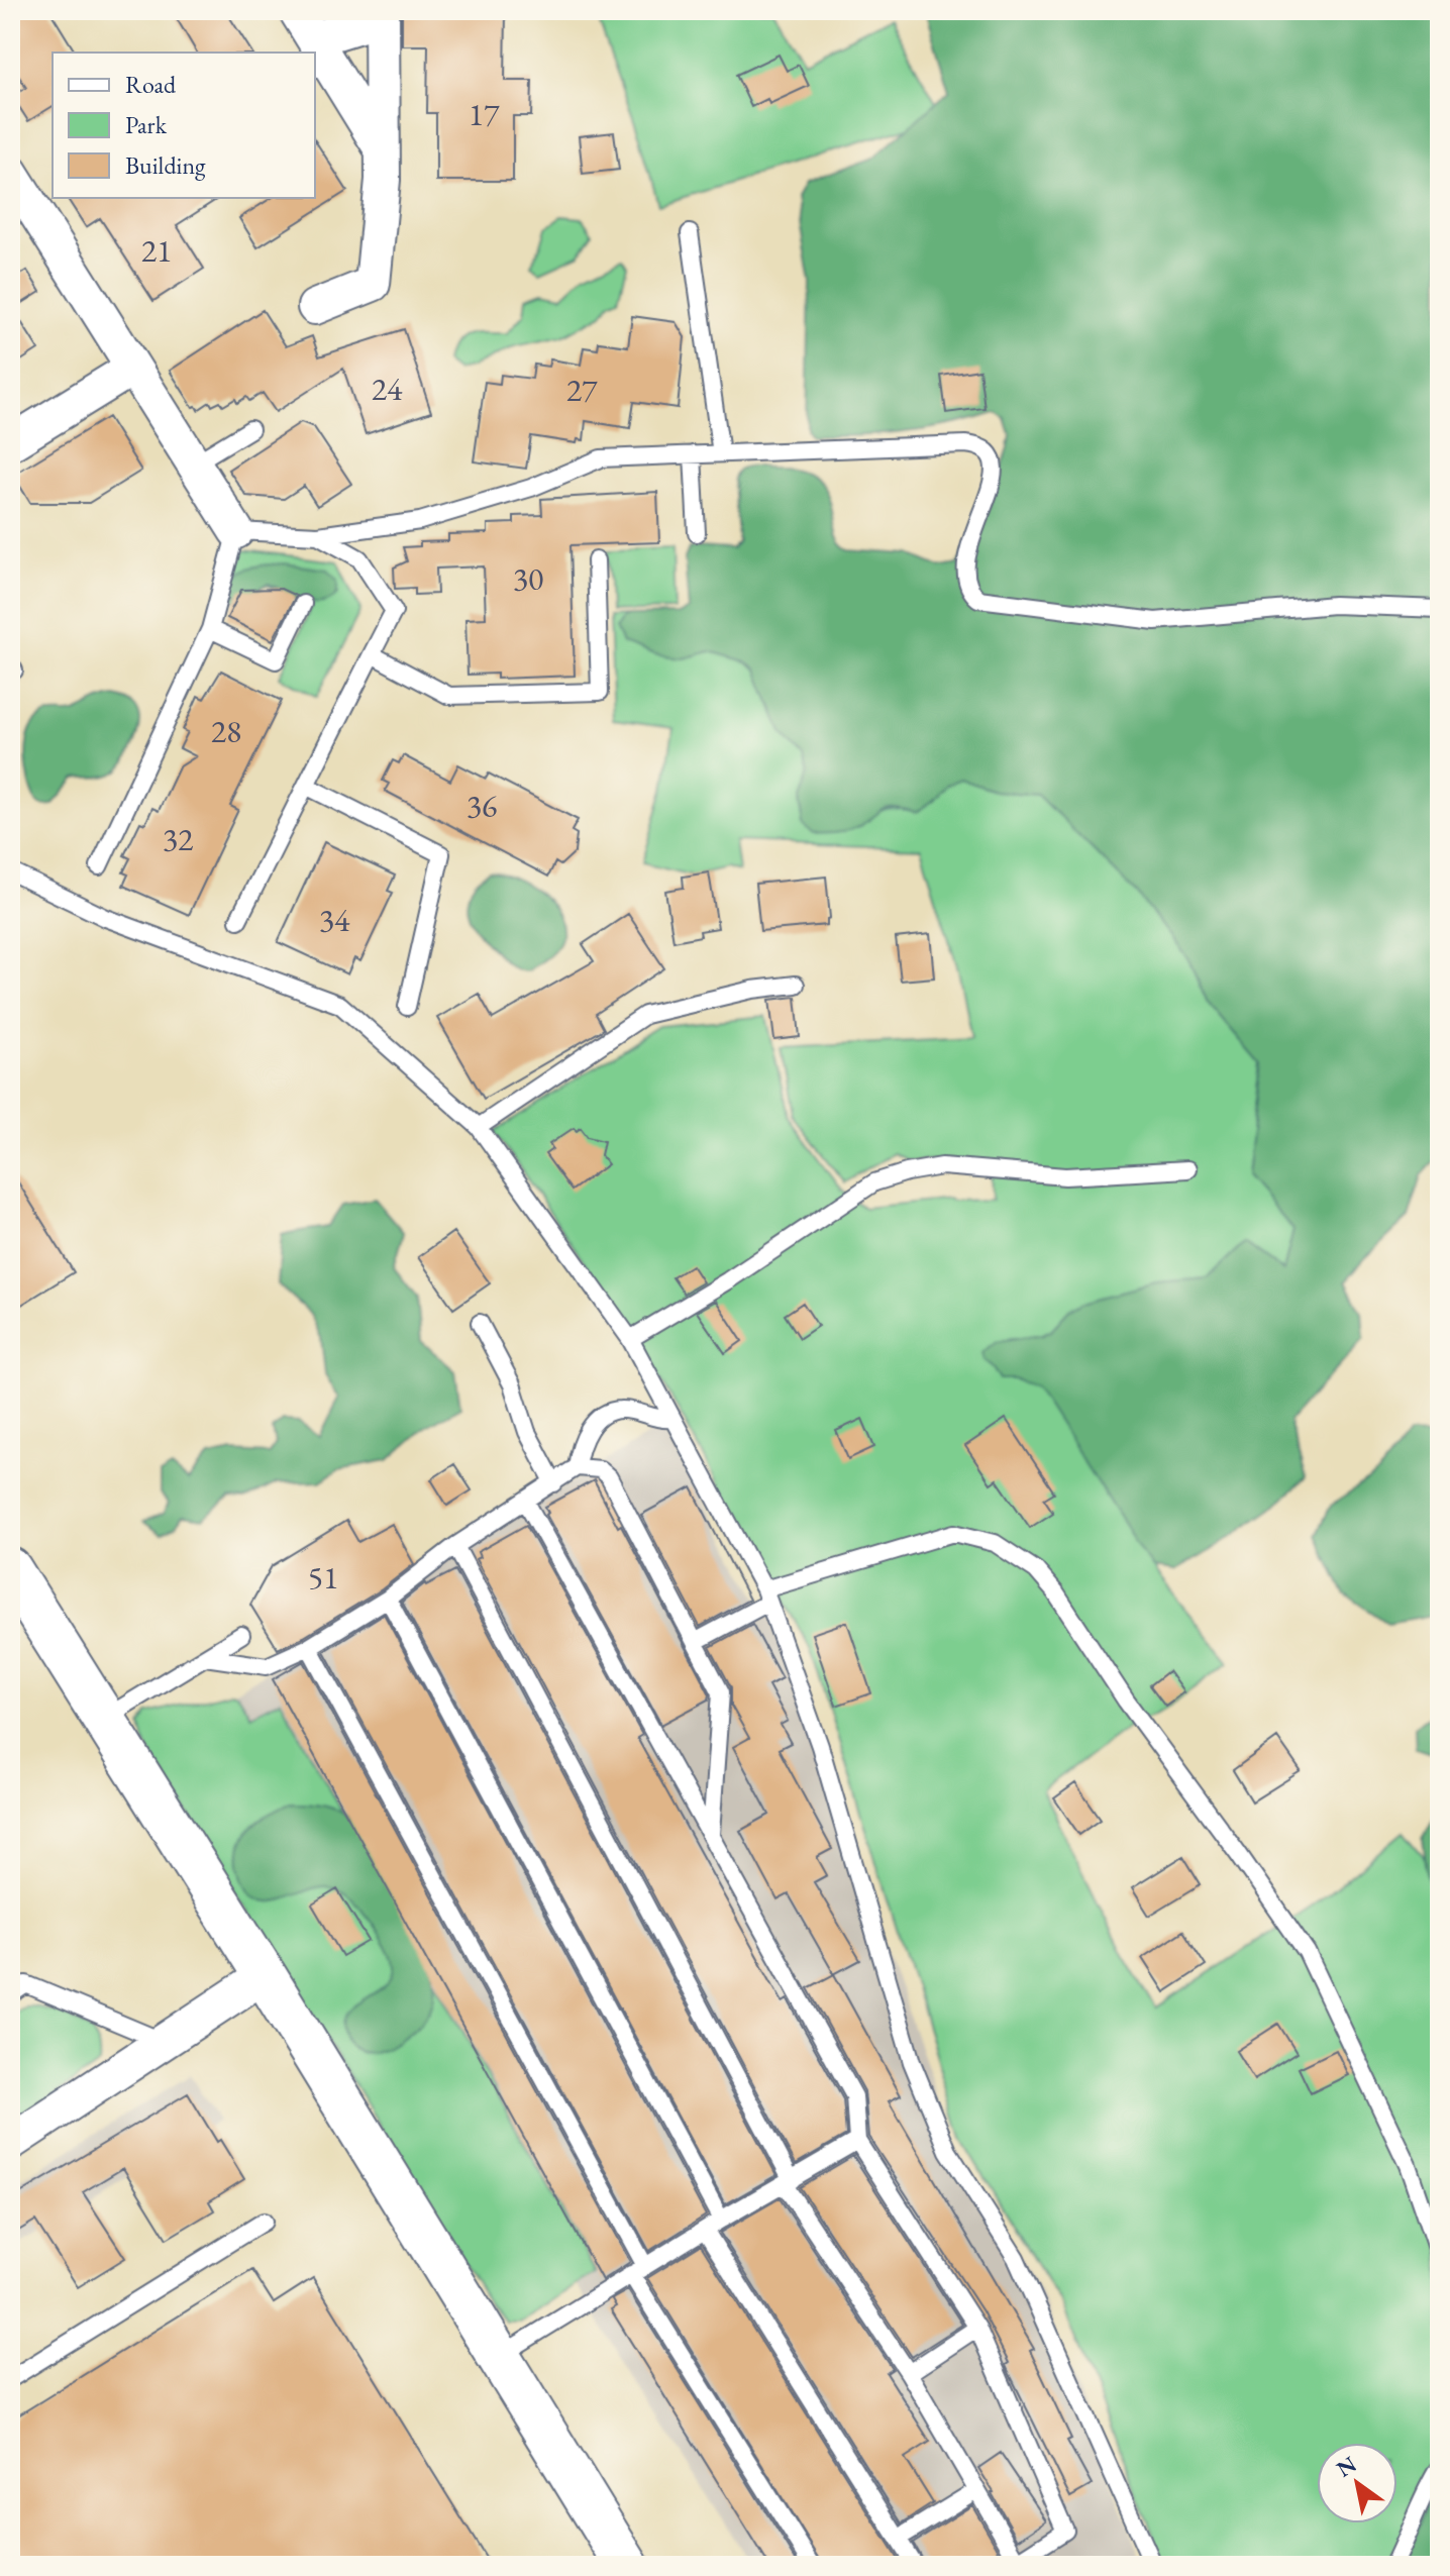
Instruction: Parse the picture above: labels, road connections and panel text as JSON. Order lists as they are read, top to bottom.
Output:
{
  "house_numbers": [
    "17",
    "21",
    "24",
    "27",
    "30",
    "28",
    "36",
    "32",
    "34",
    "51"
  ],
  "legend": ["Road", "Park", "Building"],
  "north": "top left"
}
